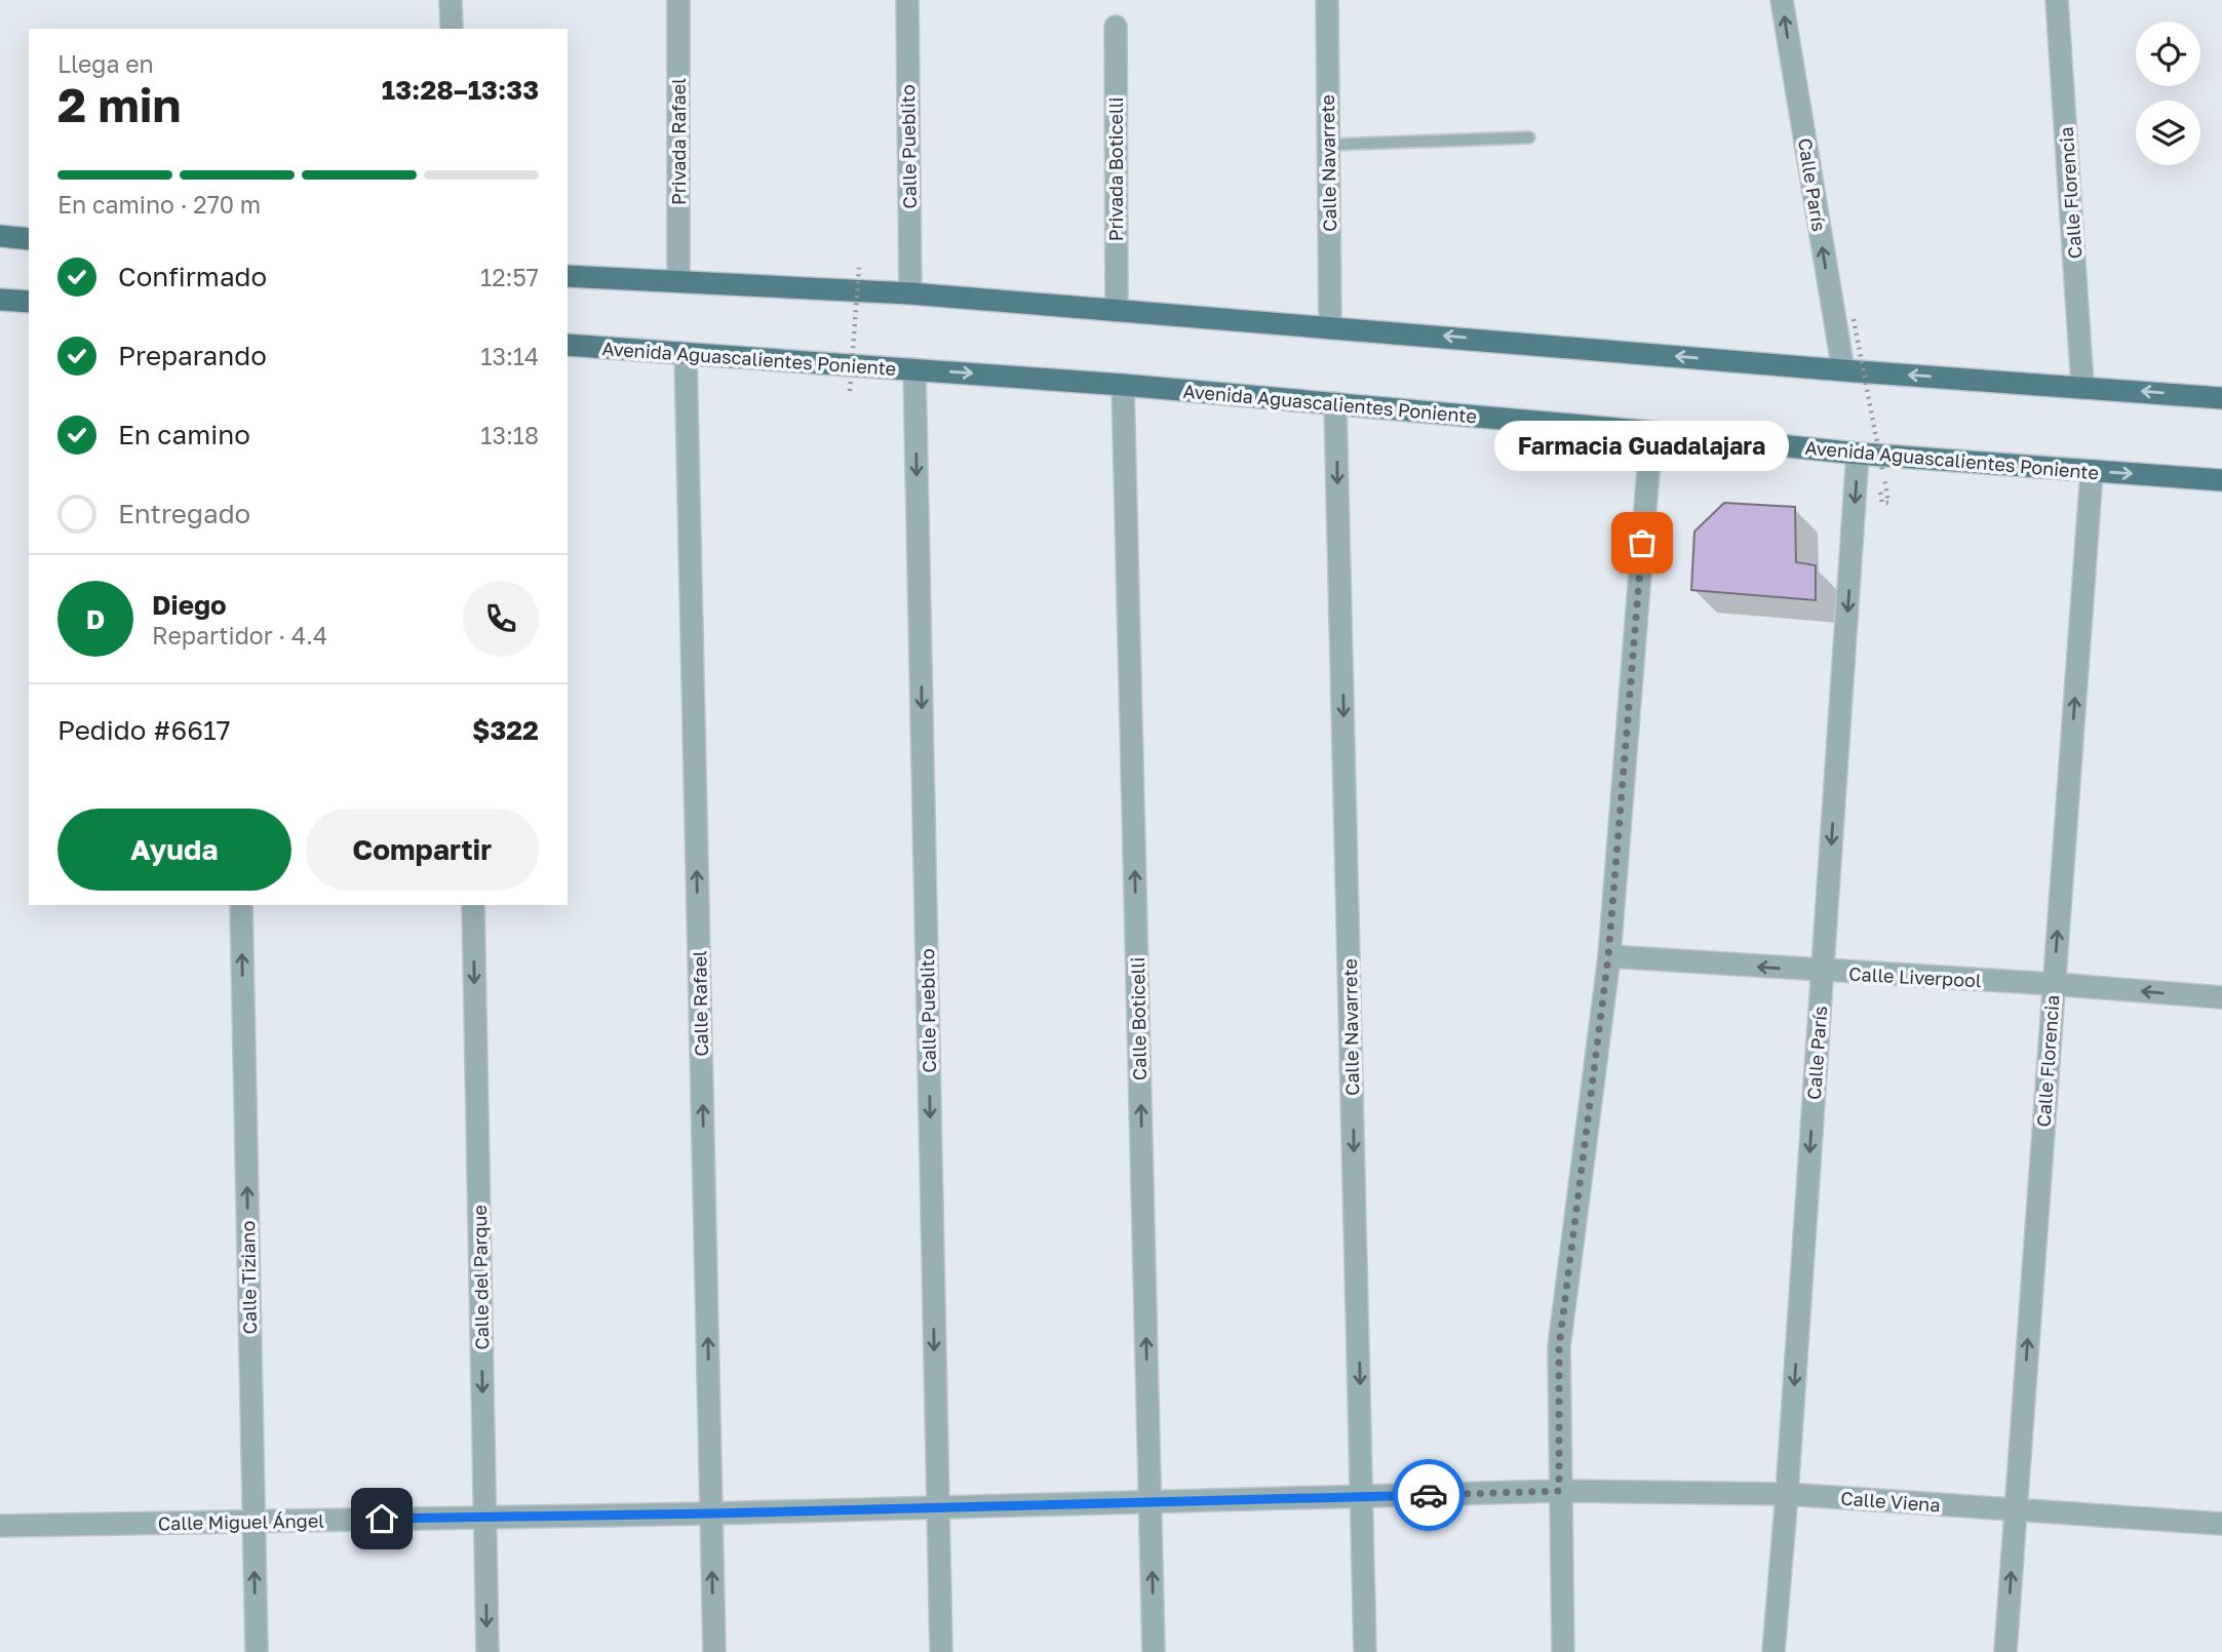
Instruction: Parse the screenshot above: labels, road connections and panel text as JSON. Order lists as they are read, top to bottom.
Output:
{
  "streets": {
    "main road": ["Avenida Aguascalientes Poniente"],
    "street": [
      "Privada Rafael",
      "Calle Pueblito",
      "Calle Navarrete",
      "Privada Boticelli",
      "Calle París",
      "Calle Florencia",
      "Calle Liverpool",
      "Calle Rafael",
      "Calle Boticelli",
      "Calle Tiziano",
      "Calle del Parque",
      "Calle Viena",
      "Calle Miguel Ángel"
    ]
  },
  "crossings": [
    ["Calle Pueblito", "Avenida Aguascalientes Poniente"],
    ["Calle Pueblito", "Calle Miguel Ángel"],
    ["Calle Navarrete", "Avenida Aguascalientes Poniente"],
    ["Calle Navarrete", "Calle Miguel Ángel"],
    ["Calle París", "Avenida Aguascalientes Poniente"],
    ["Calle París", "Calle Liverpool"],
    ["Calle París", "Calle Viena"],
    ["Calle Florencia", "Avenida Aguascalientes Poniente"],
    ["Calle Florencia", "Calle Liverpool"],
    ["Calle Florencia", "Calle Viena"],
    ["Avenida Aguascalientes Poniente", "Calle Rafael"],
    ["Avenida Aguascalientes Poniente", "Calle Boticelli"],
    ["Calle Rafael", "Calle Miguel Ángel"],
    ["Calle Boticelli", "Calle Miguel Ángel"],
    ["Calle Tiziano", "Calle Miguel Ángel"],
    ["Calle del Parque", "Calle Miguel Ángel"],
    ["Calle Viena", "Calle Miguel Ángel"]
  ],
  "one_way": [
    "Calle Pueblito",
    "Calle Navarrete",
    "Calle Florencia",
    "Calle Liverpool",
    "Calle Rafael",
    "Calle Boticelli",
    "Calle Tiziano",
    "Calle del Parque"
  ],
  "places": ["Farmacia Guadalajara"],
  "page": {
    "heading": ["2 min", "Llega en", "13:28–13:33"],
    "panel": [
      "Diego",
      "Repartidor · 4.4",
      "Pedido #6617",
      "$322"
    ],
    "bar": "En camino · 270 m",
    "list": [
      ["Confirmado", "12:57"],
      ["Preparando", "13:14"],
      ["En camino", "13:18"],
      "Entregado"
    ],
    "bubble": "Farmacia Guadalajara",
    "round": "D",
    "buttons": ["Ayuda", "Compartir"]
  }
}
